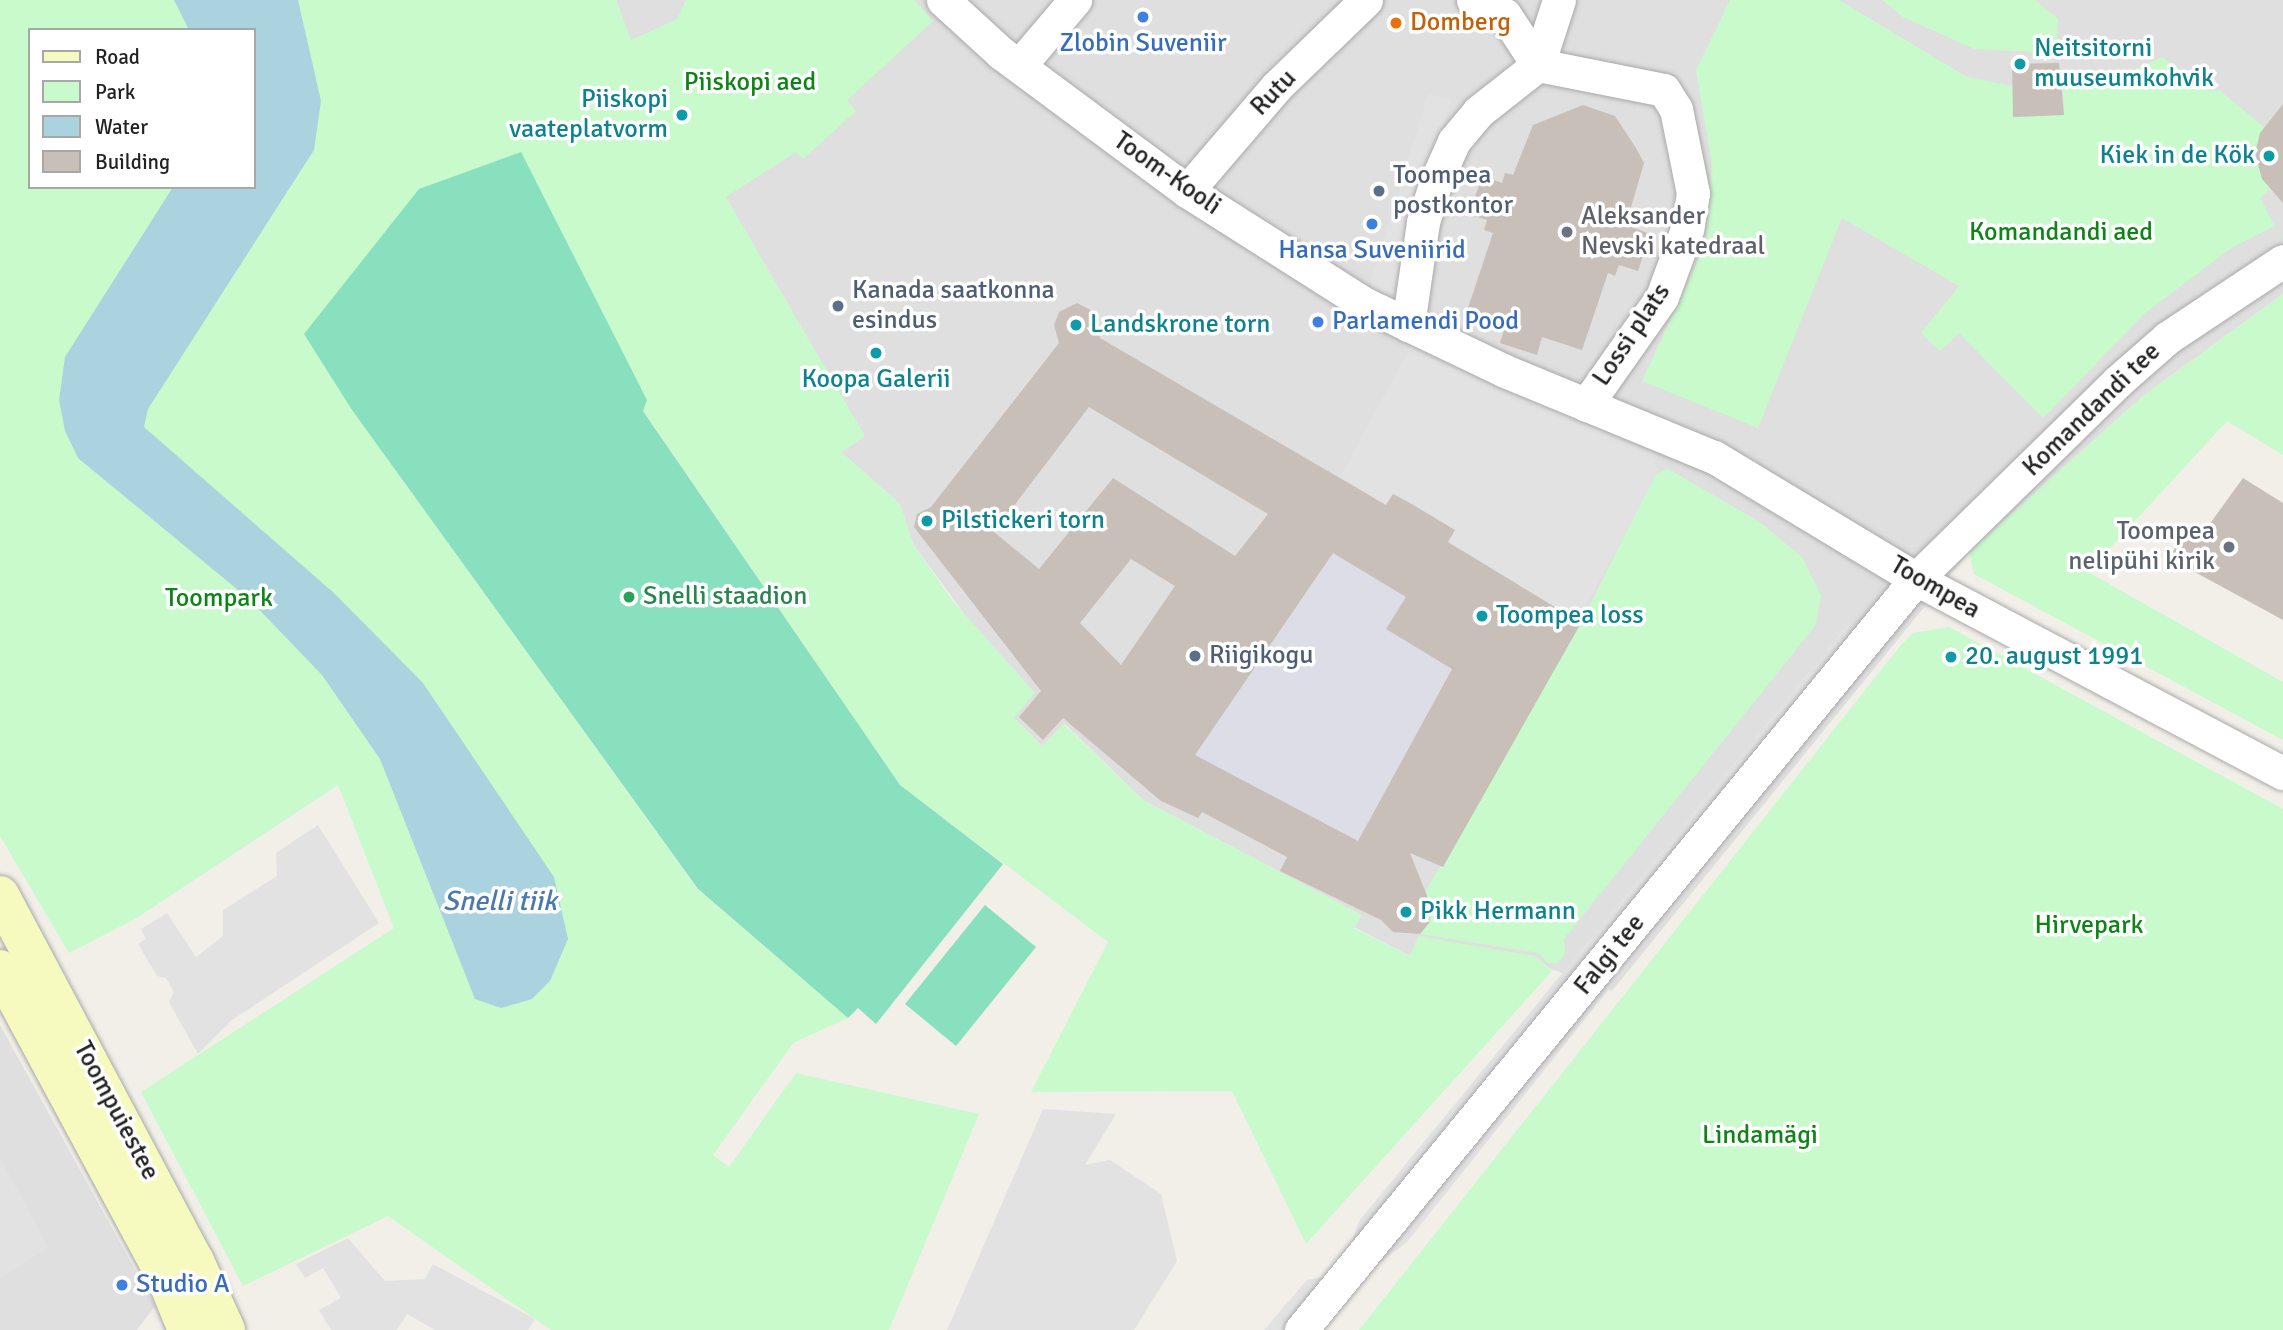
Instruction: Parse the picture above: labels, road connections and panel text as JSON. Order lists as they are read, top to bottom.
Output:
{
  "streets": {
    "main road": ["Toompuiestee"],
    "street": [
      "Rutu",
      "Toom-Kooli",
      "Lossi plats",
      "Komandandi tee",
      "Toompea",
      "Falgi tee"
    ]
  },
  "crossings": [
    ["Rutu", "Toom-Kooli"],
    ["Toom-Kooli", "Lossi plats"],
    ["Lossi plats", "Toompea"],
    ["Komandandi tee", "Toompea"],
    ["Komandandi tee", "Falgi tee"],
    ["Toompea", "Falgi tee"]
  ],
  "water": ["Snelli tiik"],
  "parks": [
    "Piiskopi aed",
    "Komandandi aed",
    "Toompark",
    "Hirvepark",
    "Lindamägi"
  ],
  "places": [
    "Zlobin Suveniir",
    "Domberg",
    "Neitsitorni muuseumkohvik",
    "Piiskopi vaateplatvorm",
    "Kiek in de Kök",
    "Toompea postkontor",
    "Hansa Suveniirid",
    "Aleksander Nevski katedraal",
    "Kanada saatkonna esindus",
    "Parlamendi Pood",
    "Landskrone torn",
    "Koopa Galerii",
    "Pilstickeri torn",
    "Toompea nelipühi kirik",
    "Snelli staadion",
    "Toompea loss",
    "Riigikogu",
    "20. august 1991",
    "Pikk Hermann",
    "Studio A"
  ],
  "legend": [
    "Road",
    "Park",
    "Water",
    "Building"
  ]
}
